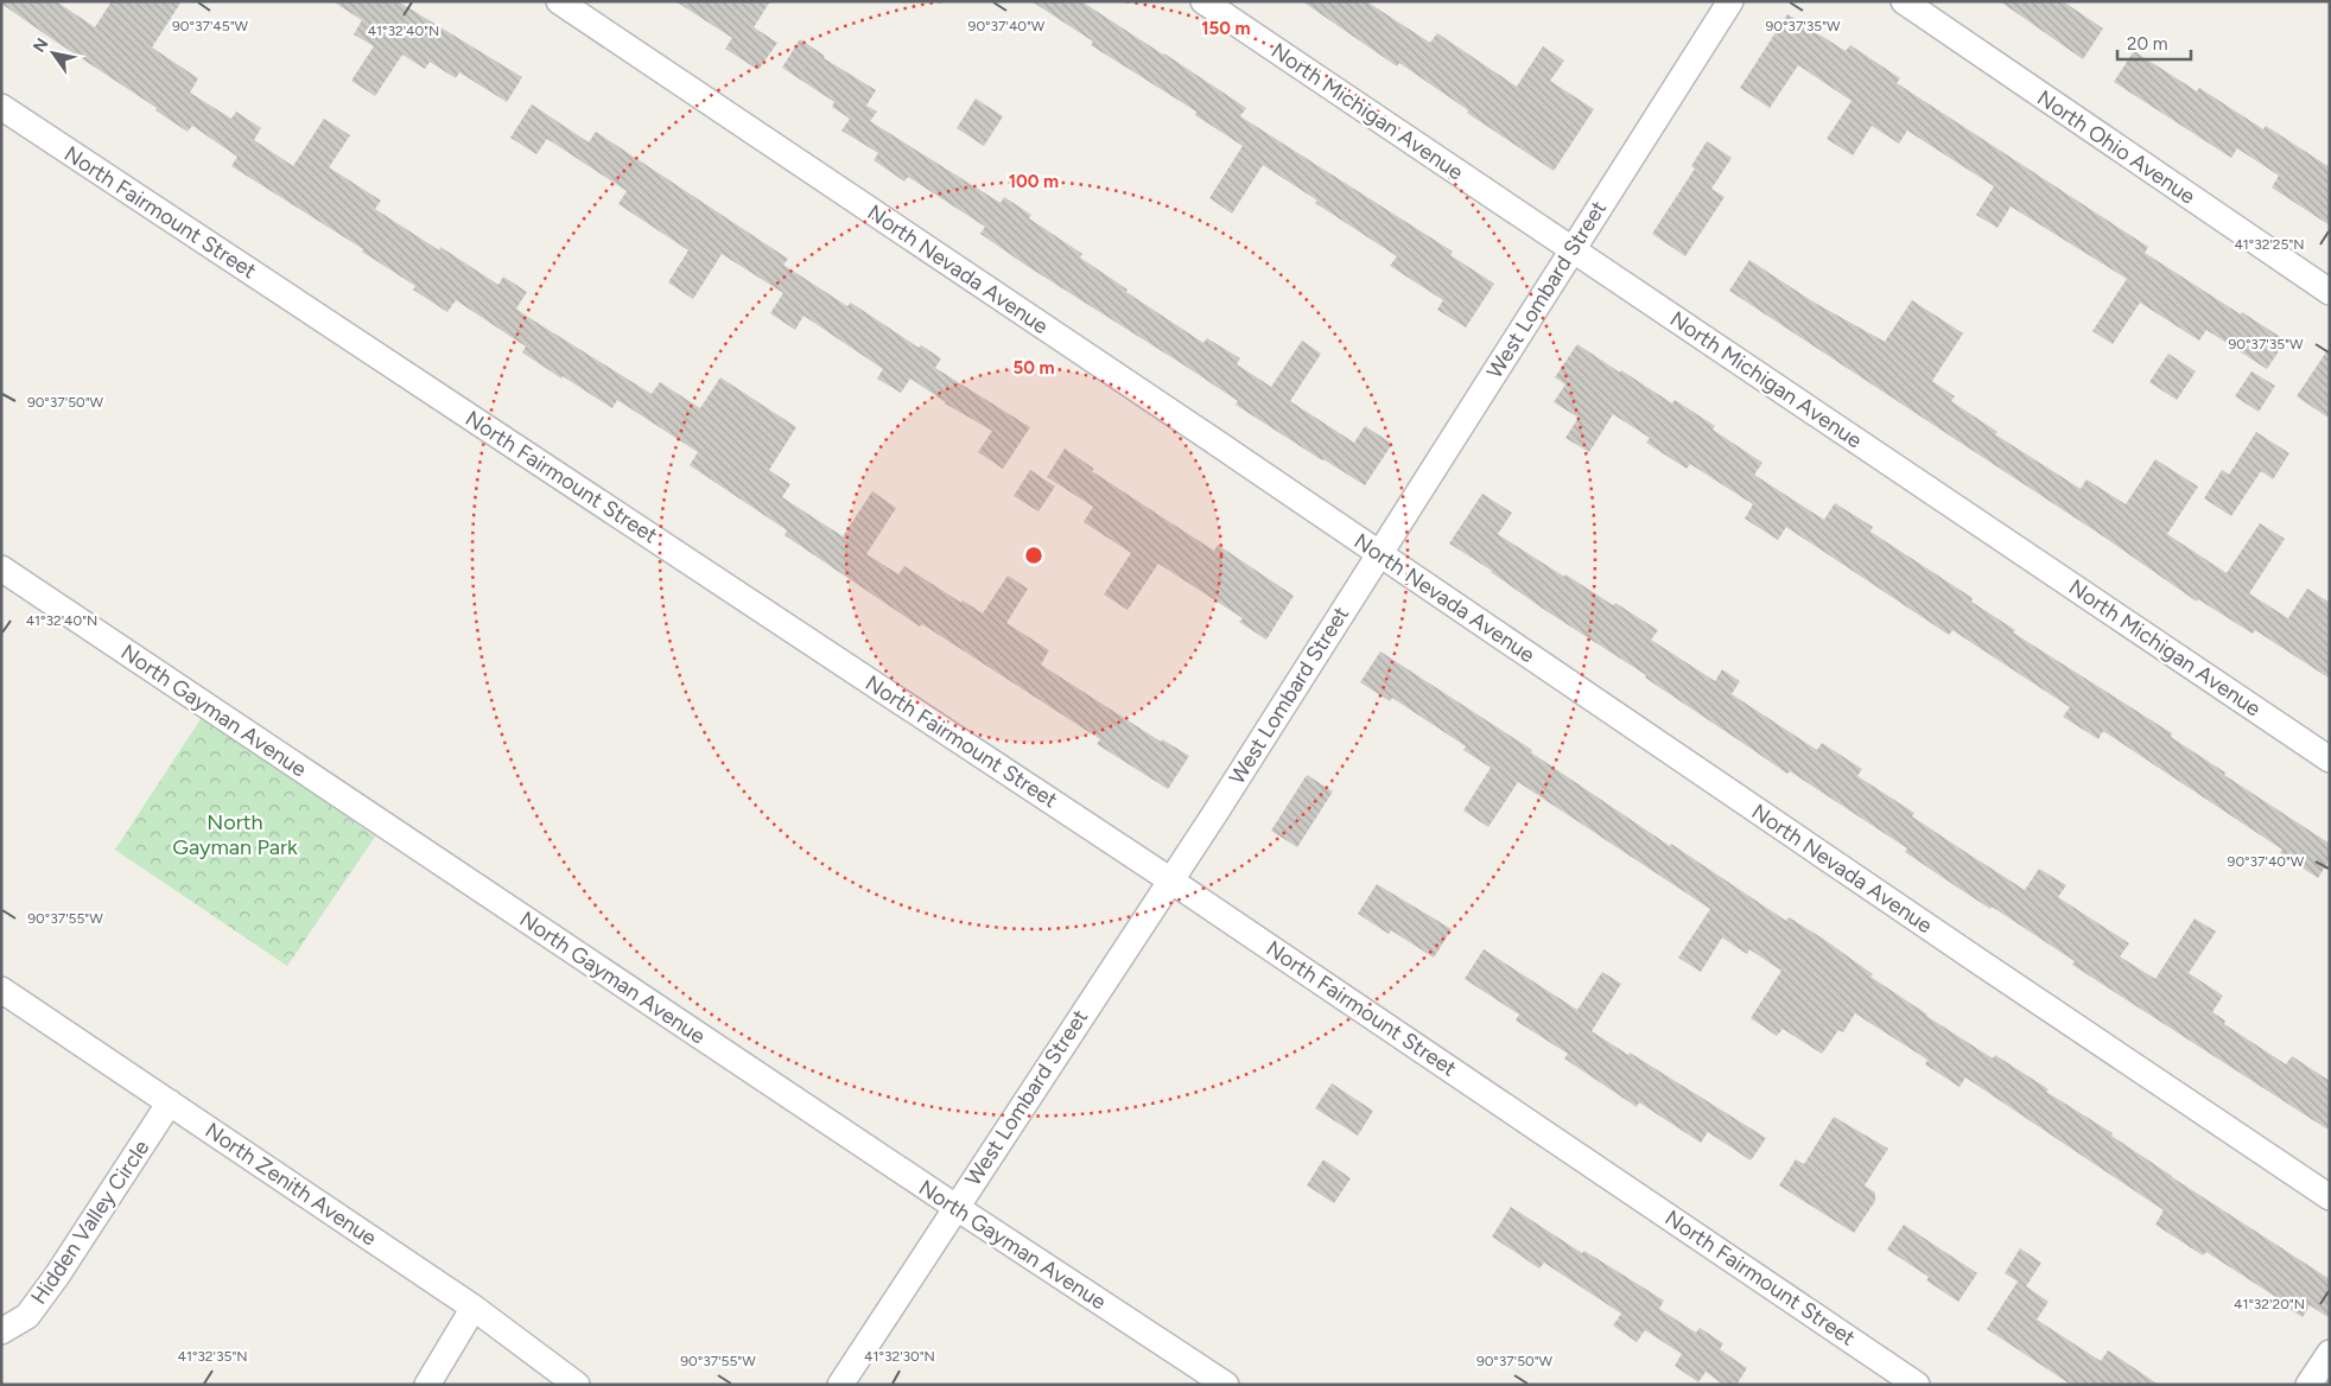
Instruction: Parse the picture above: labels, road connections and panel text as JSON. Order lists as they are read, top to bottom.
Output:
{
  "streets": {
    "street": [
      "North Michigan Avenue",
      "North Ohio Avenue",
      "North Fairmount Street",
      "North Nevada Avenue",
      "West Lombard Street",
      "North Gayman Avenue",
      "North Zenith Avenue",
      "Hidden Valley Circle"
    ]
  },
  "crossings": [
    ["North Michigan Avenue", "West Lombard Street"],
    ["North Fairmount Street", "West Lombard Street"],
    ["North Nevada Avenue", "West Lombard Street"],
    ["West Lombard Street", "North Gayman Avenue"],
    ["North Zenith Avenue", "Hidden Valley Circle"]
  ],
  "parks": ["North Gayman Park"],
  "scale_bar": "20 m",
  "north": "top left",
  "coordinates": [
    "90°37'45\"W",
    "90°37'40\"W",
    "90°37'35\"W",
    "41°32'40\"N",
    "41°32'25\"N",
    "90°37'50\"W",
    "90°37'55\"W",
    "41°32'20\"N",
    "41°32'35\"N",
    "41°32'30\"N"
  ],
  "rings": ["150 m", "100 m", "50 m"]
}
